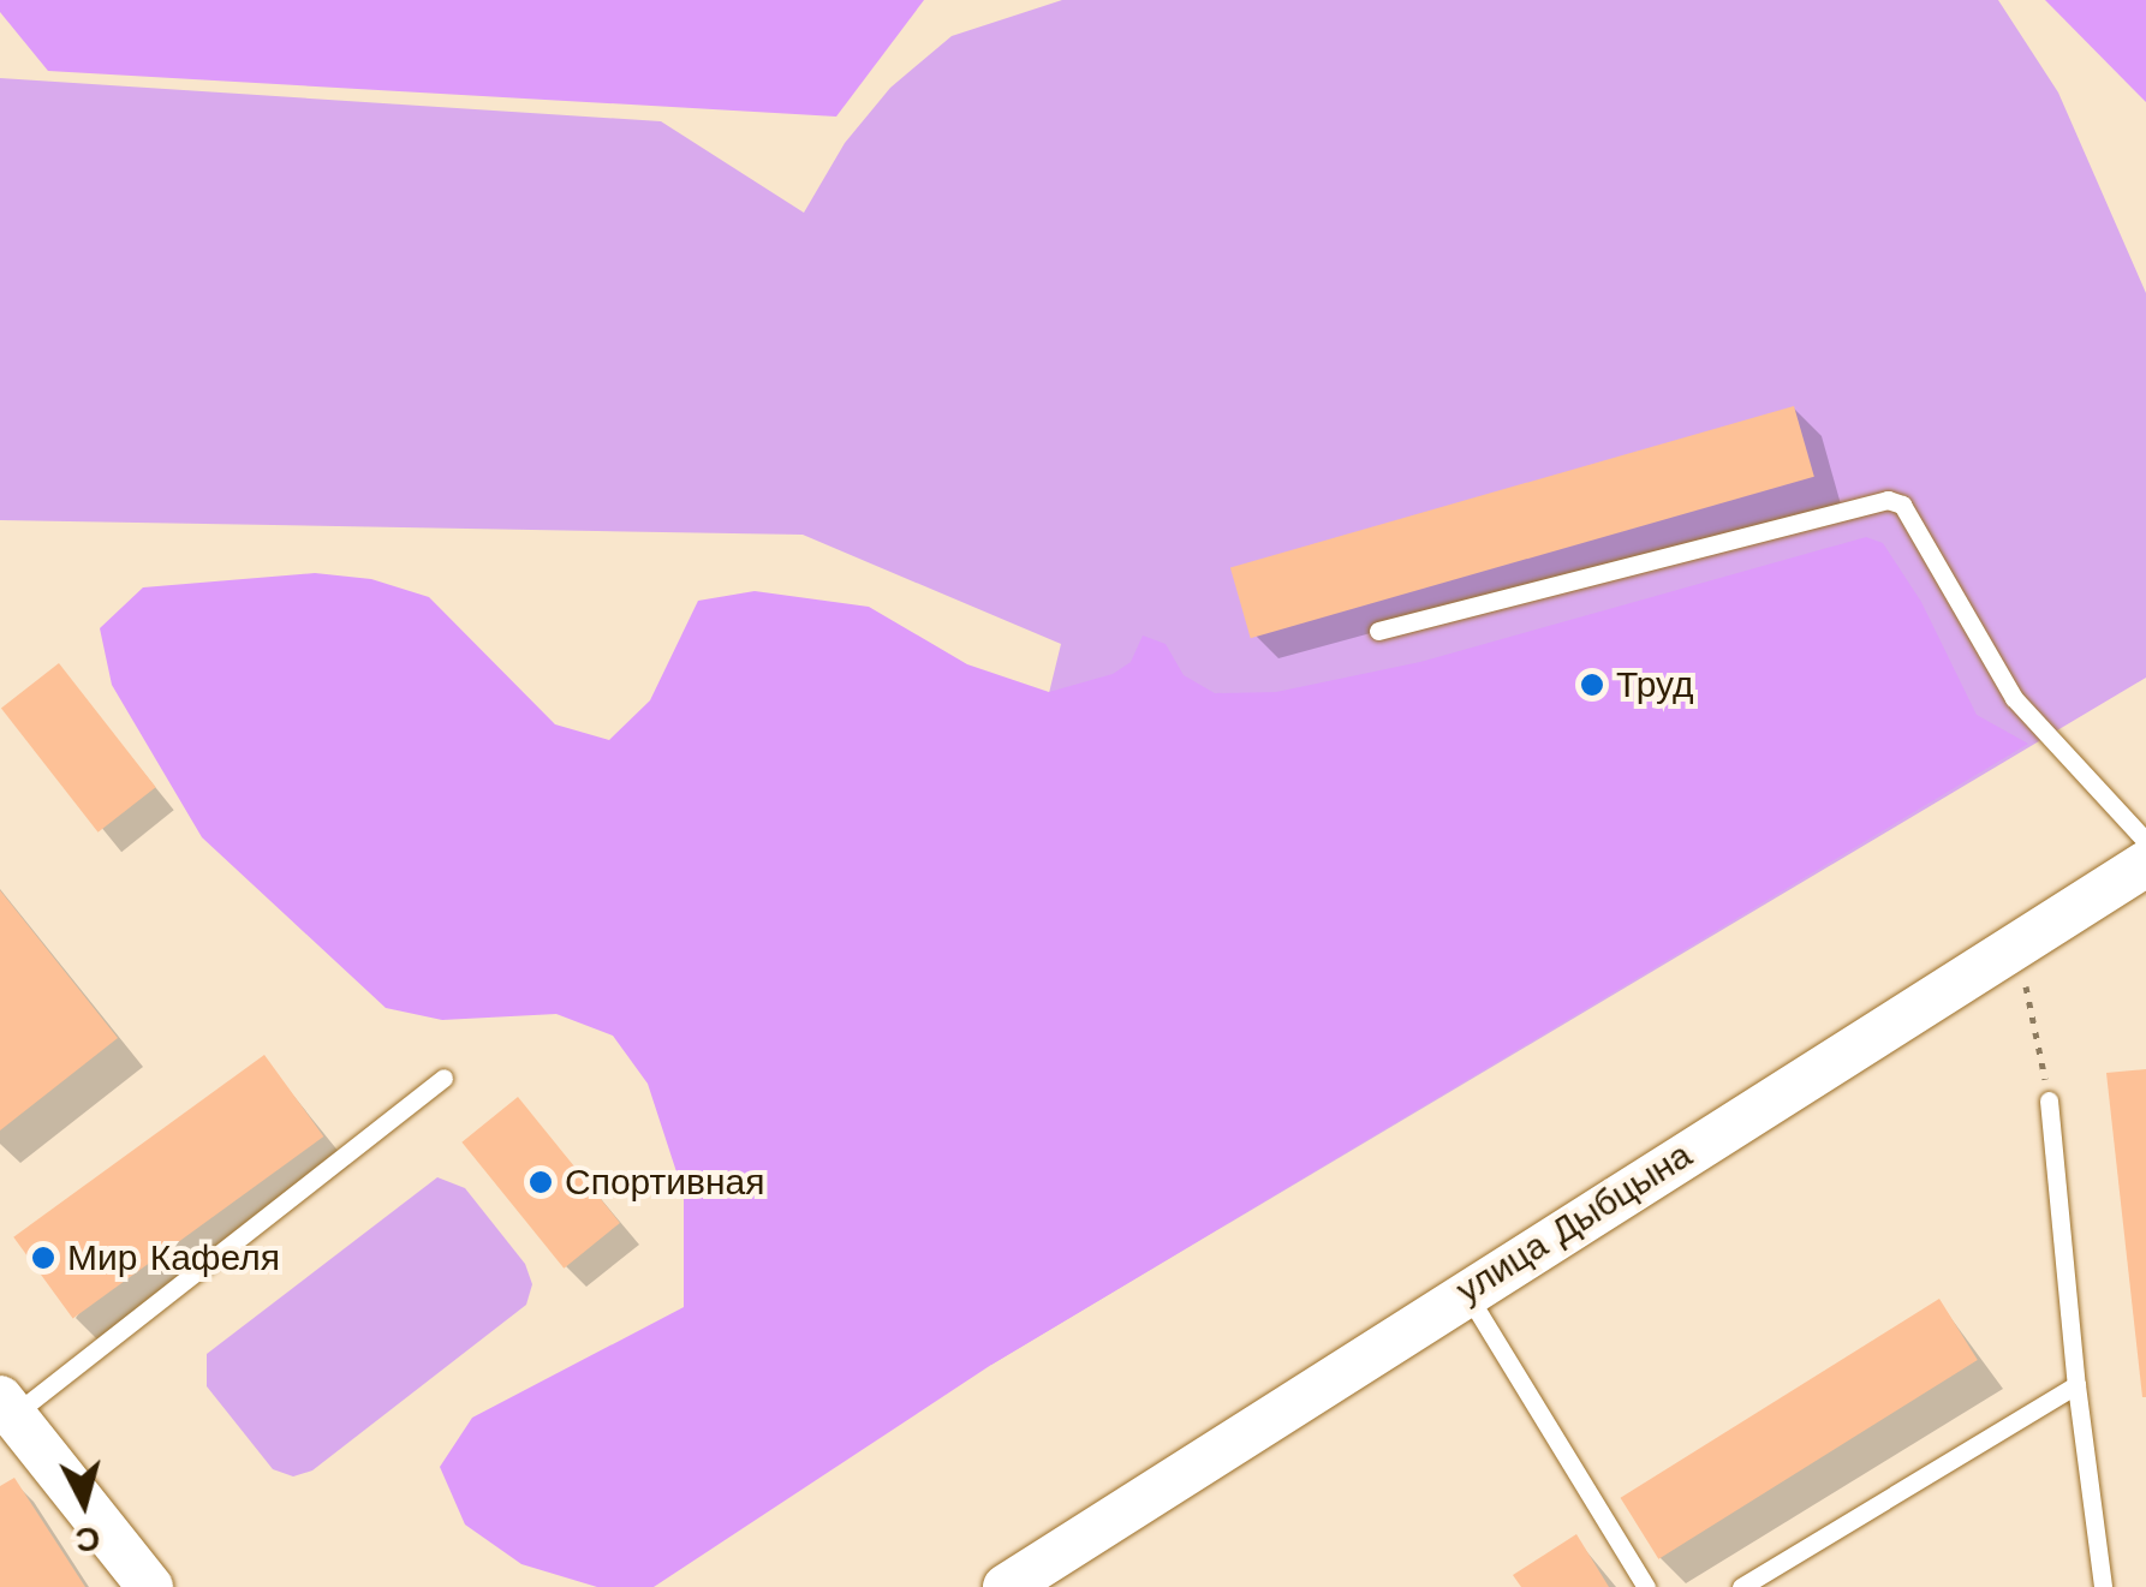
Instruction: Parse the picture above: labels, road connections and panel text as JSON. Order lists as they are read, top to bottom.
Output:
{
  "streets": {
    "street": ["улица Дыбцына"]
  },
  "places": ["Труд", "Спортивная", "Мир Кафеля"],
  "north": "bottom"
}
